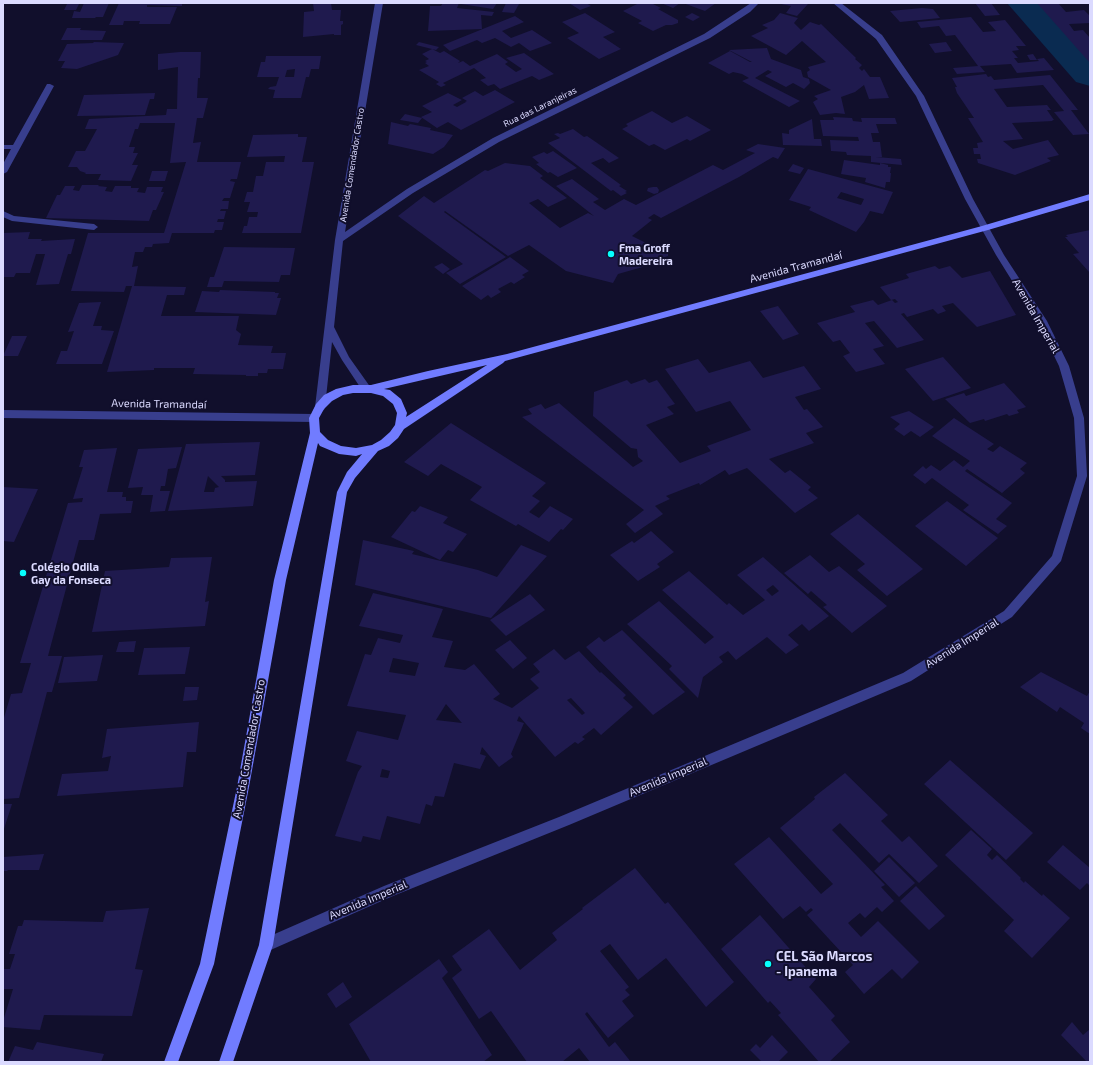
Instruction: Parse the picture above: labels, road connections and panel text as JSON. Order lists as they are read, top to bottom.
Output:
{
  "streets": {
    "main road": ["Avenida Comendador Castro", "Avenida Tramandaí"],
    "street": ["Rua das Laranjeiras", "Avenida Imperial"]
  },
  "crossings": [
    ["Rua das Laranjeiras", "Avenida Comendador Castro"],
    ["Avenida Comendador Castro", "Avenida Tramandaí"],
    ["Avenida Tramandaí", "Avenida Imperial"]
  ],
  "places": ["Fma Groff Madereira", "Colégio Odila Gay da Fonseca", "CEL São Marcos - Ipanema"]
}
